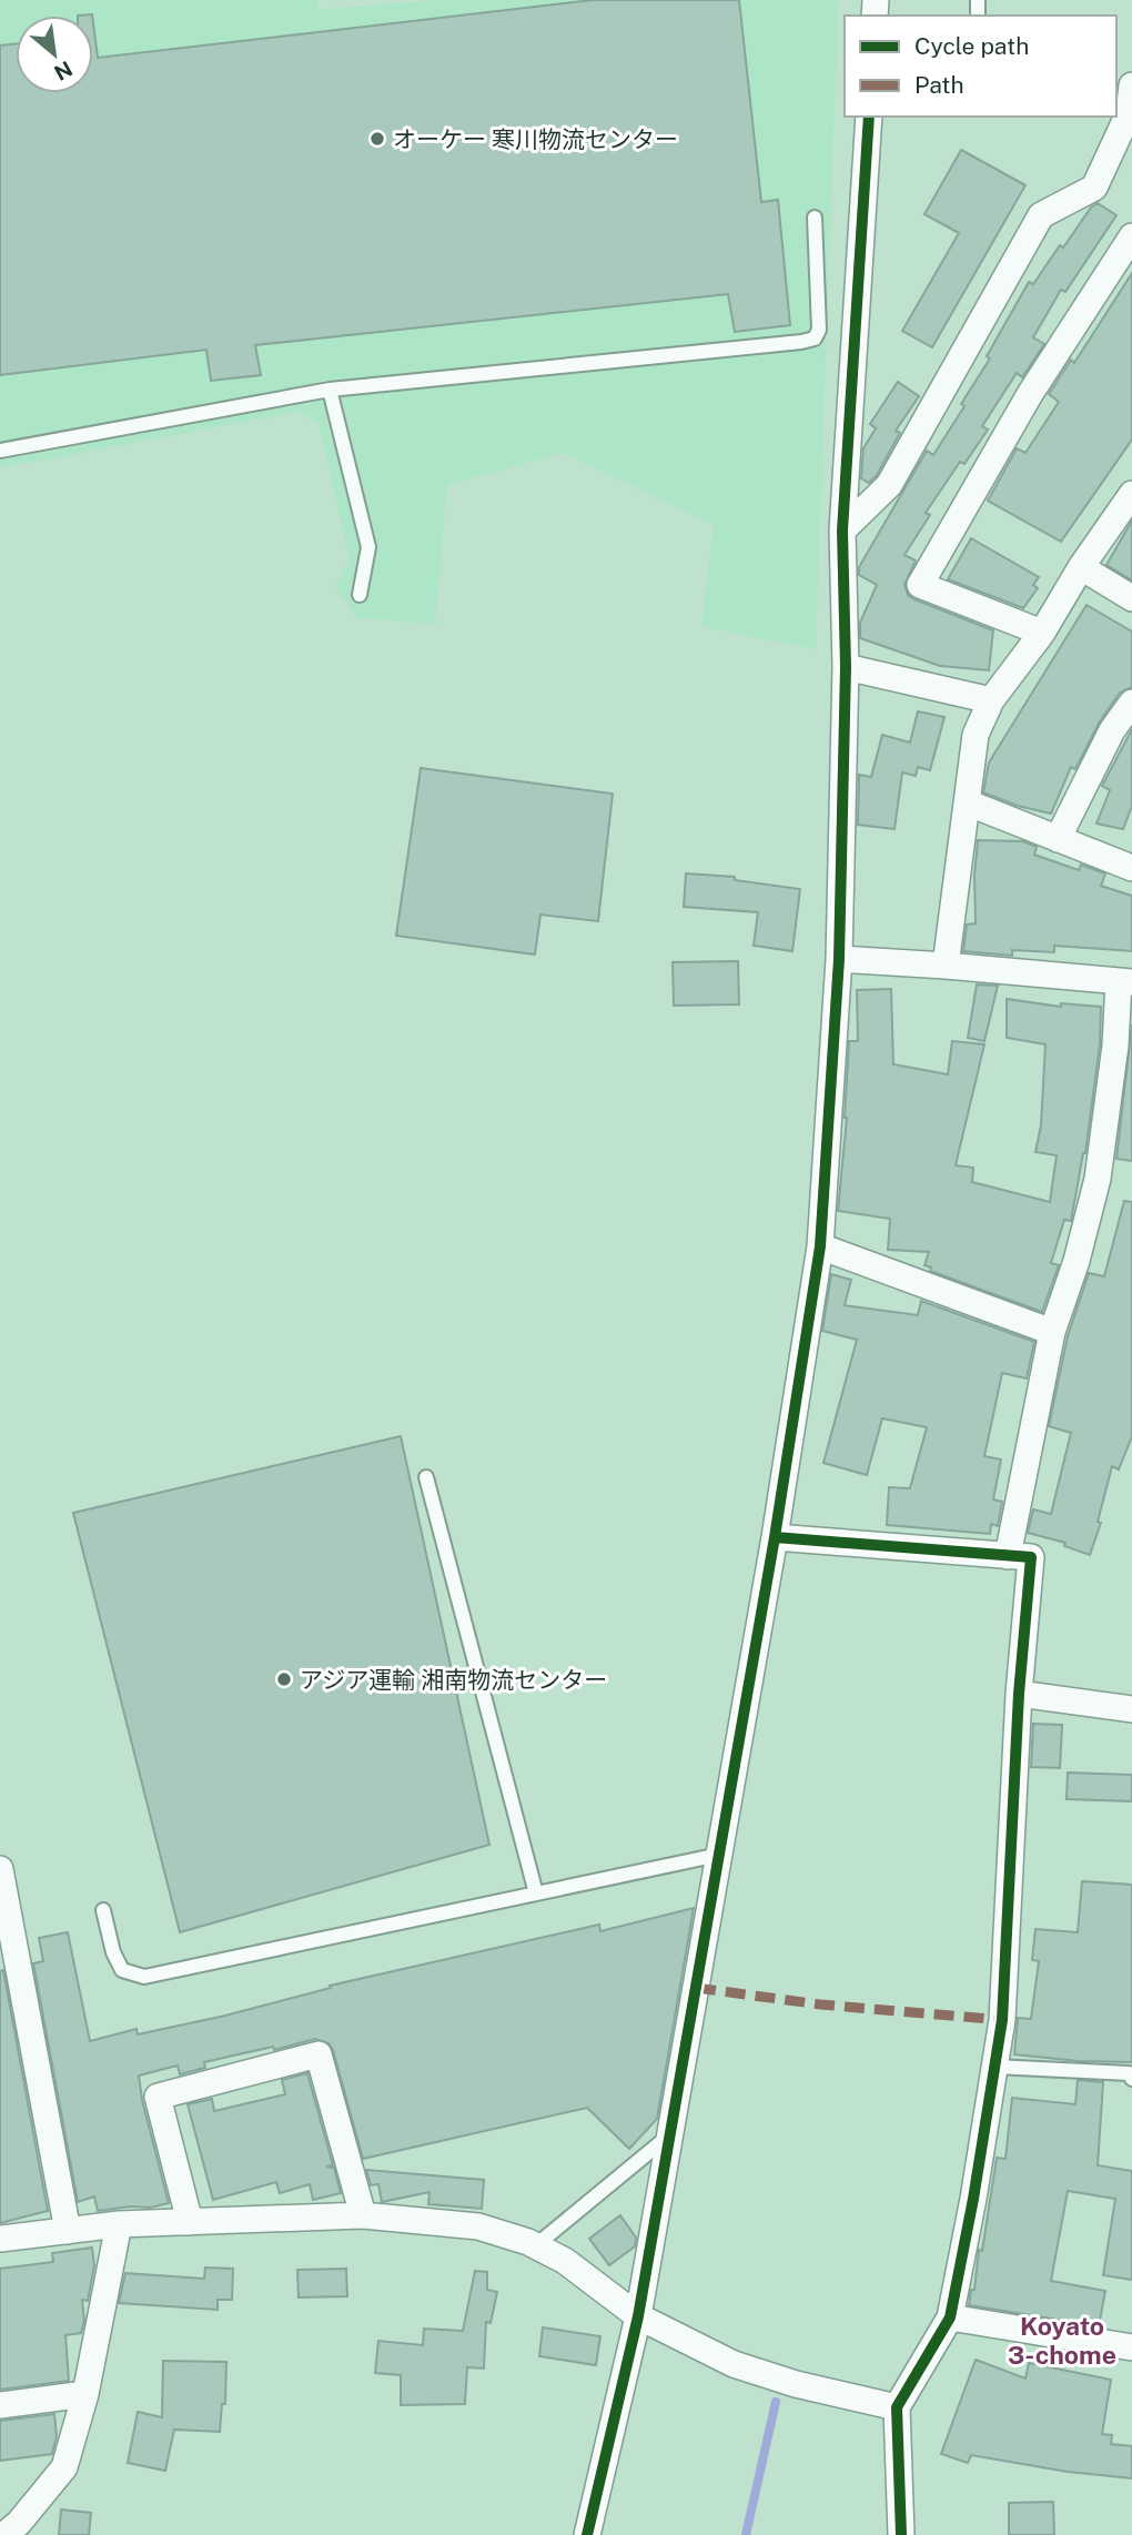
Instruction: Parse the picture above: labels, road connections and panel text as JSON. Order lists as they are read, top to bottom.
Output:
{
  "districts": ["Koyato 3-chome"],
  "places": ["オーケー 寒川物流センター", "アジア運輸 湘南物流センター"],
  "legend": ["Cycle path", "Path"],
  "north": "bottom right"
}
